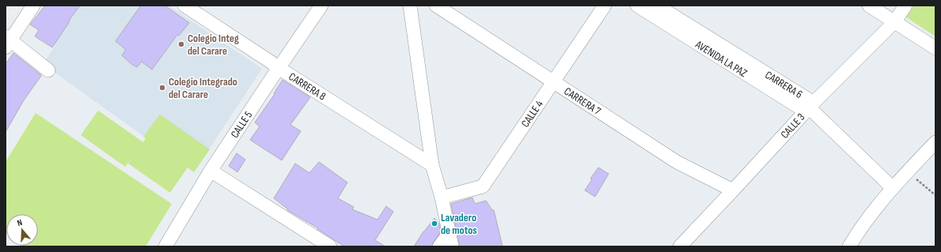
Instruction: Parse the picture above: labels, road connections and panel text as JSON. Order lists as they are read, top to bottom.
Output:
{
  "streets": {
    "street": [
      "AVENIDA LA PAZ",
      "CARRERA 6",
      "CARRERA 8",
      "CARRERA 7",
      "CALLE 4",
      "CALLE 5",
      "CALLE 3"
    ]
  },
  "crossings": [
    ["AVENIDA LA PAZ", "CARRERA 6"],
    ["AVENIDA LA PAZ", "CALLE 3"],
    ["CARRERA 6", "CALLE 3"],
    ["CARRERA 8", "CALLE 5"],
    ["CARRERA 7", "CALLE 4"],
    ["CARRERA 7", "CALLE 3"]
  ],
  "places": ["Colegio Integ del Carare", "Colegio Integrado del Carare", "Lavadero de motos"],
  "north": "top"
}
